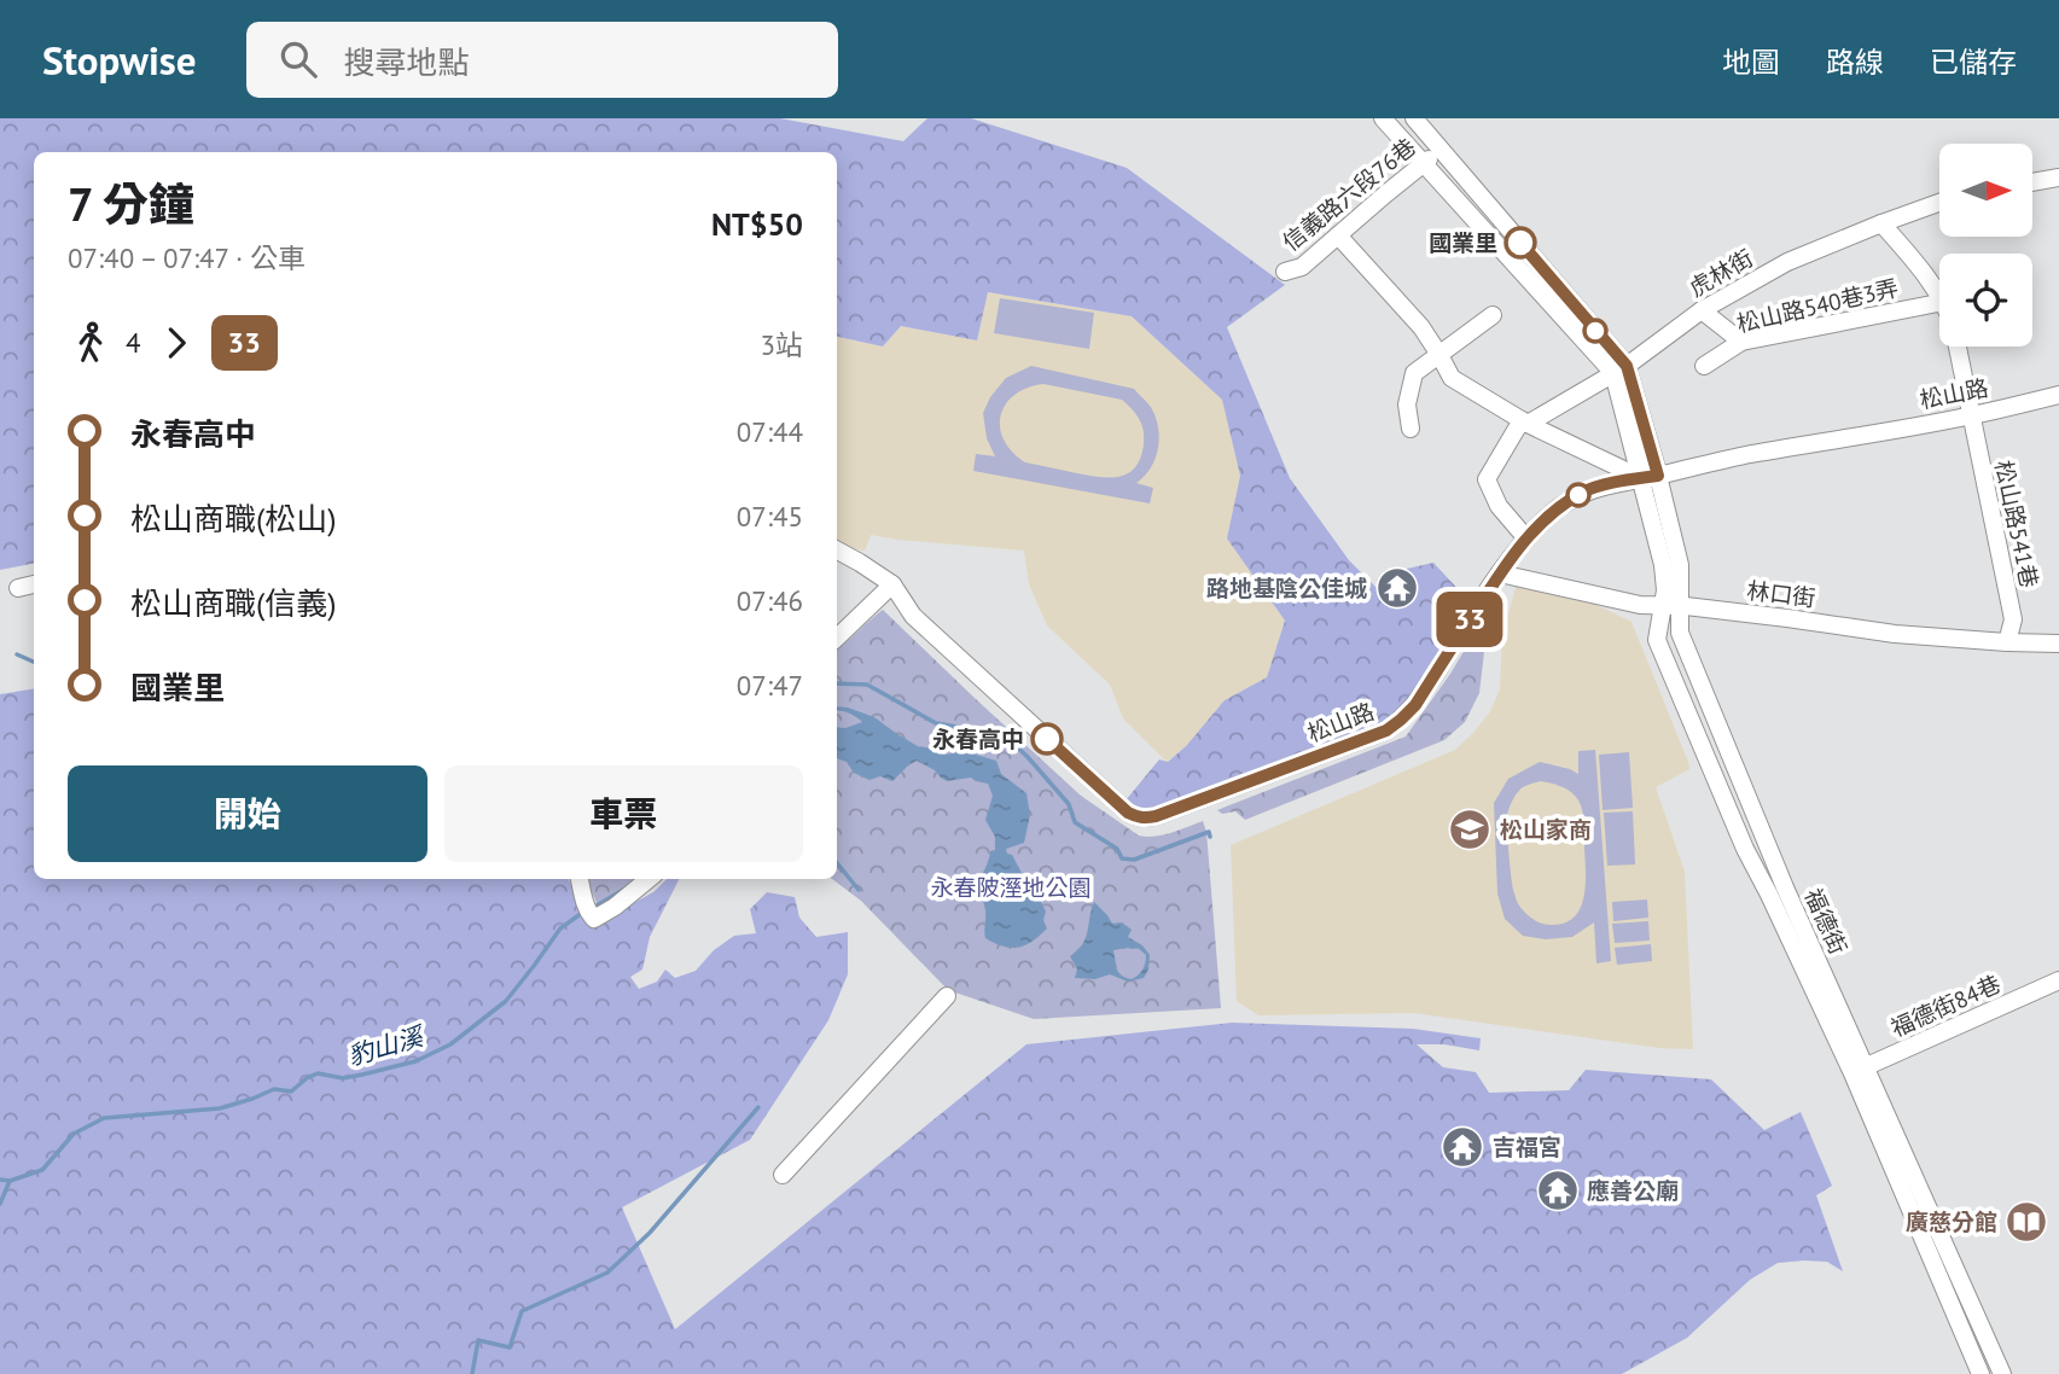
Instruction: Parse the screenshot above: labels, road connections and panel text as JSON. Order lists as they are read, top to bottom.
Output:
{
  "streets": {
    "street": [
      "信義路六段76巷",
      "虎林街",
      "松山路540巷3弄",
      "松山路",
      "松山路541巷",
      "林口街",
      "福德街",
      "福德街84巷"
    ]
  },
  "crossings": [
    ["虎林街", "松山路541巷"],
    ["虎林街", "福德街"],
    ["松山路", "松山路541巷"],
    ["松山路", "林口街"],
    ["松山路", "福德街"],
    ["松山路541巷", "林口街"],
    ["林口街", "福德街"],
    ["福德街", "福德街84巷"]
  ],
  "water": ["豹山溪"],
  "parks": ["永春陂溼地公園"],
  "places": {
    "other": ["國業里", "永春高中"],
    "temple": ["路地基陰公佳城", "吉福宮", "應善公廟"],
    "school or university": ["松山家商"],
    "library": ["廣慈分館"]
  },
  "lines": ["bus line 33"],
  "north": "right",
  "page": {
    "header": "Stopwise",
    "search": "搜尋地點",
    "nav": ["地圖", "路線", "已儲存"],
    "on_map": "33",
    "heading": ["7 分鐘", "07:40 – 07:47 · 公車", "NT$50"],
    "legs": ["4", "33", "3站"],
    "list": [
      {
        "name": "永春高中",
        "value": "07:44"
      },
      {
        "name": "松山商職(松山)",
        "value": "07:45"
      },
      {
        "name": "松山商職(信義)",
        "value": "07:46"
      },
      {
        "name": "國業里",
        "value": "07:47"
      }
    ],
    "buttons": ["開始", "車票"]
  }
}
